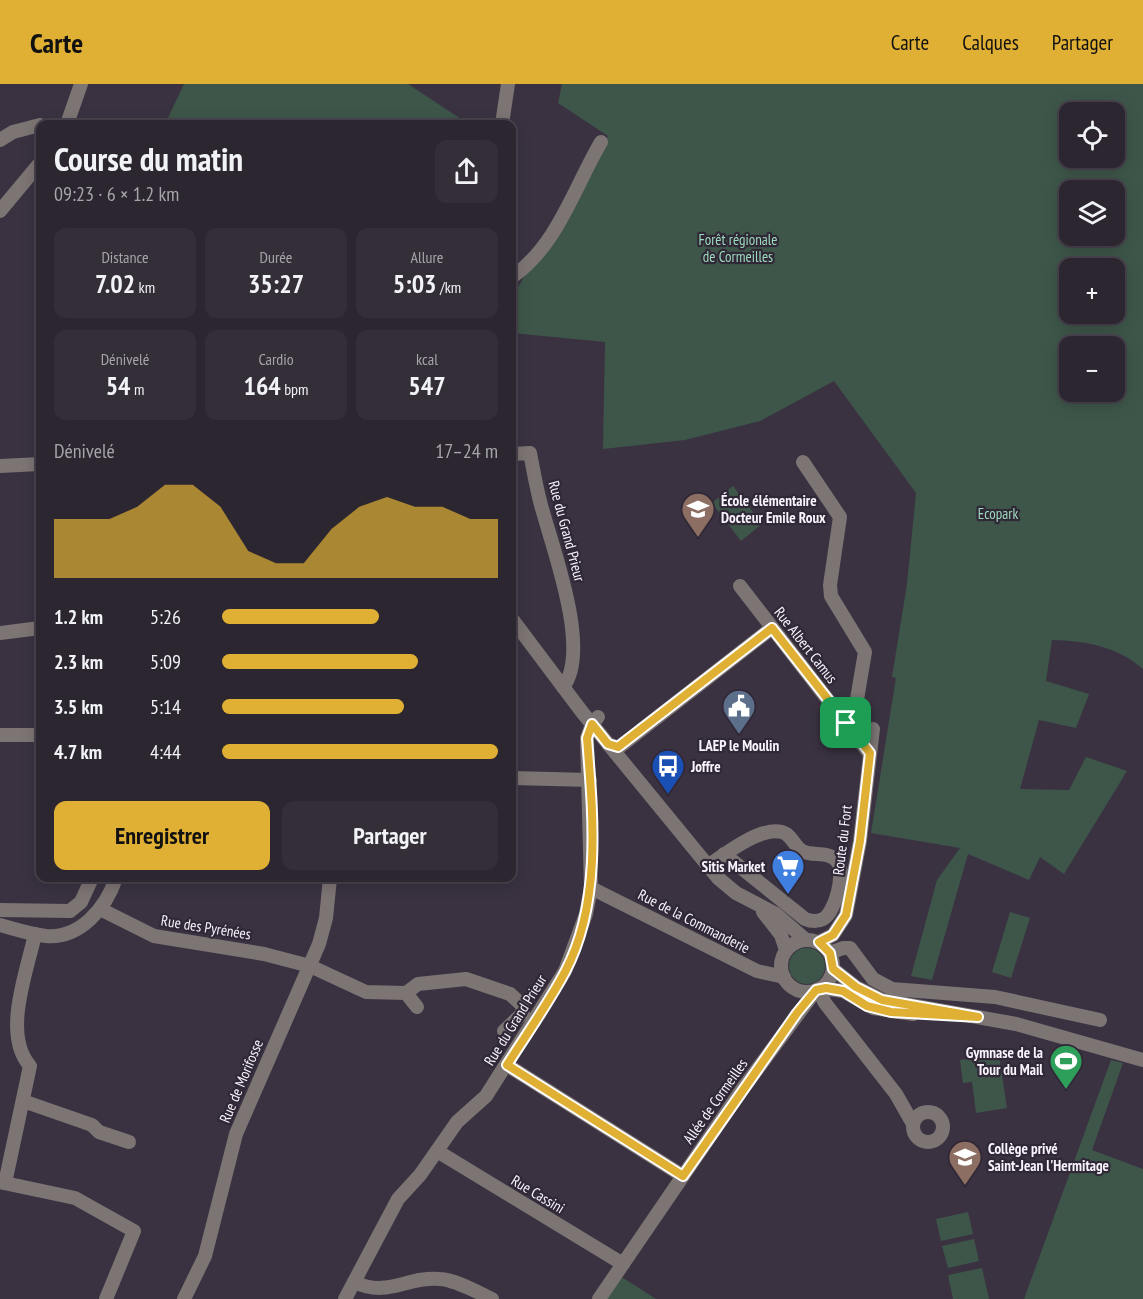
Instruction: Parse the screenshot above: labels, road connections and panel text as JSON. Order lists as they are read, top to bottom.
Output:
{
  "streets": {
    "street": [
      "Rue du Grand Prieur",
      "Rue Albert Camus",
      "Route du Fort",
      "Rue de la Commanderie",
      "Rue des Pyrénées",
      "Rue de Morifosse",
      "Allée de Cormeilles",
      "Rue Cassini"
    ]
  },
  "crossings": [
    ["Rue du Grand Prieur", "Rue de la Commanderie"],
    ["Rue du Grand Prieur", "Rue Cassini"],
    ["Rue Albert Camus", "Route du Fort"],
    ["Route du Fort", "Rue de la Commanderie"],
    ["Route du Fort", "Allée de Cormeilles"],
    ["Rue de la Commanderie", "Allée de Cormeilles"],
    ["Rue des Pyrénées", "Rue de Morifosse"],
    ["Allée de Cormeilles", "Rue Cassini"]
  ],
  "parks": ["Forêt régionale de Cormeilles", "Ecopark"],
  "places": {
    "school or university": ["École élémentaire Docteur Emile Roux", "Collège privé Saint-Jean l'Hermitage"],
    "public building": ["LAEP le Moulin"],
    "bus stop": ["Joffre"],
    "supermarket": ["Sitis Market"],
    "sports": ["Gymnase de la Tour du Mail"]
  },
  "page": {
    "header": "Carte",
    "nav": ["Carte", "Calques", "Partager"],
    "map_buttons": ["+", "−"],
    "heading": ["Course du matin", "09:23 · 6 × 1.2 km"],
    "stats": [
      ["Distance", "7.02 km"],
      ["Durée", "35:27"],
      ["Allure", "5:03 /km"],
      ["Dénivelé", "54 m"],
      ["Cardio", "164 bpm"],
      ["kcal", "547"]
    ],
    "chart": ["Dénivelé", "17–24 m"],
    "list": [
      {
        "name": "1.2 km",
        "note": "5:26"
      },
      {
        "name": "2.3 km",
        "note": "5:09"
      },
      {
        "name": "3.5 km",
        "note": "5:14"
      },
      {
        "name": "4.7 km",
        "note": "4:44"
      }
    ],
    "buttons": ["Enregistrer", "Partager"]
  }
}
